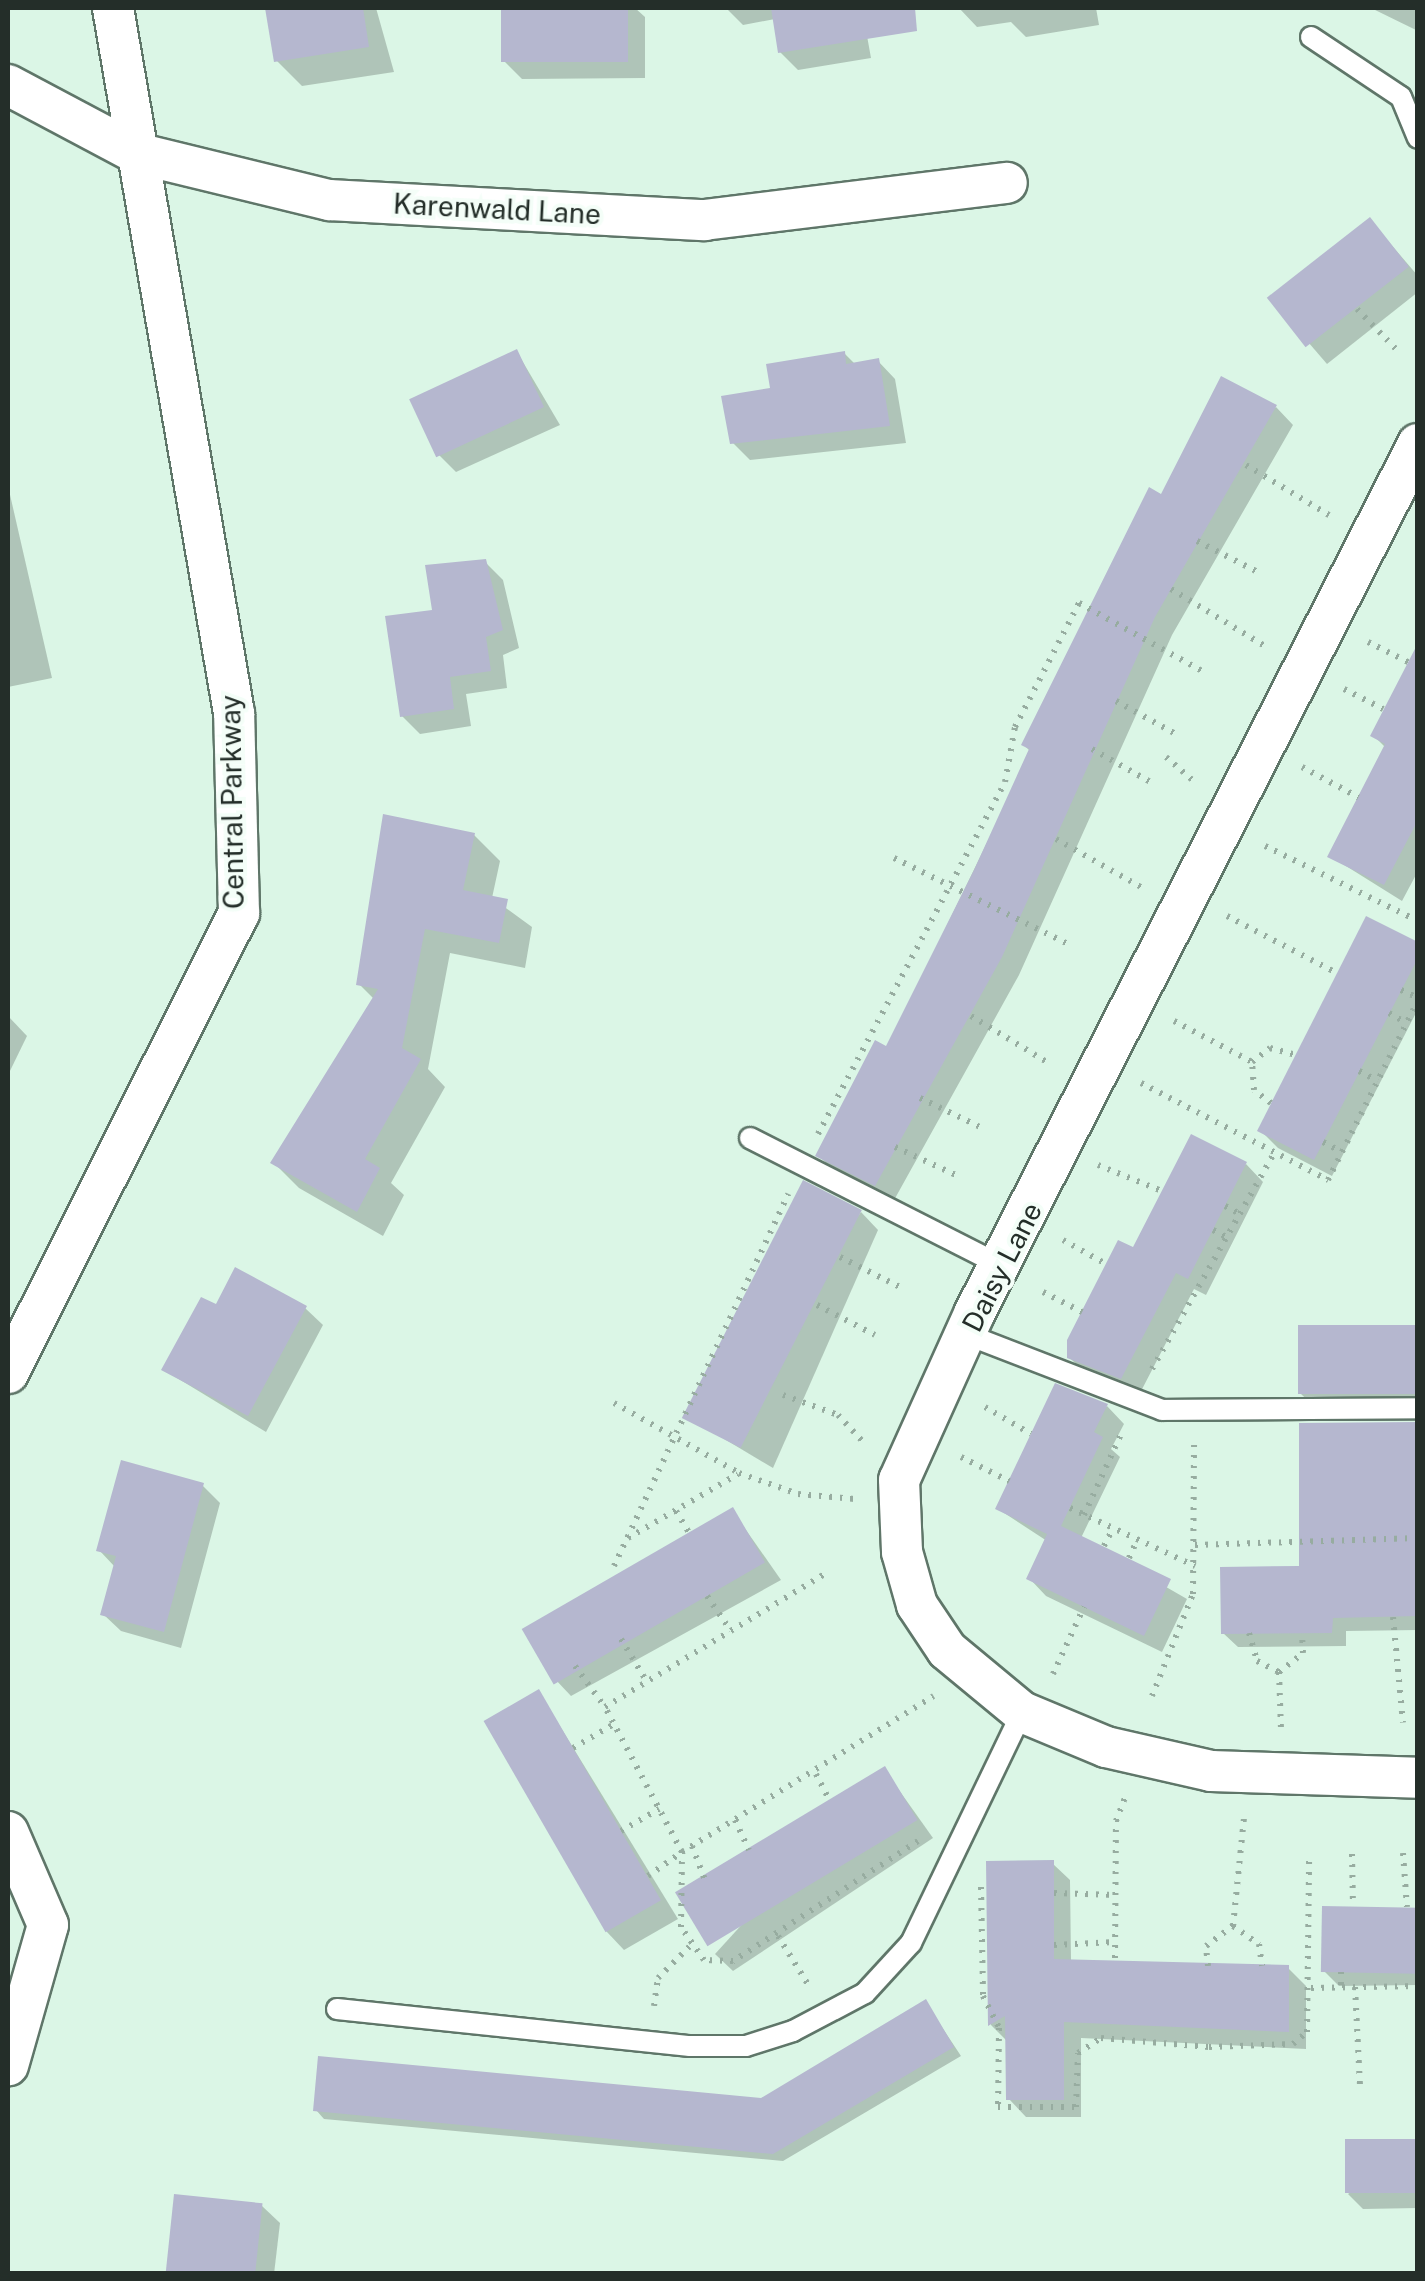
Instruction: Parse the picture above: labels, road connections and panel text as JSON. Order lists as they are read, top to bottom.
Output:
{
  "streets": {
    "street": ["Karenwald Lane", "Central Parkway", "Daisy Lane"]
  },
  "crossings": [
    ["Karenwald Lane", "Central Parkway"]
  ]
}
